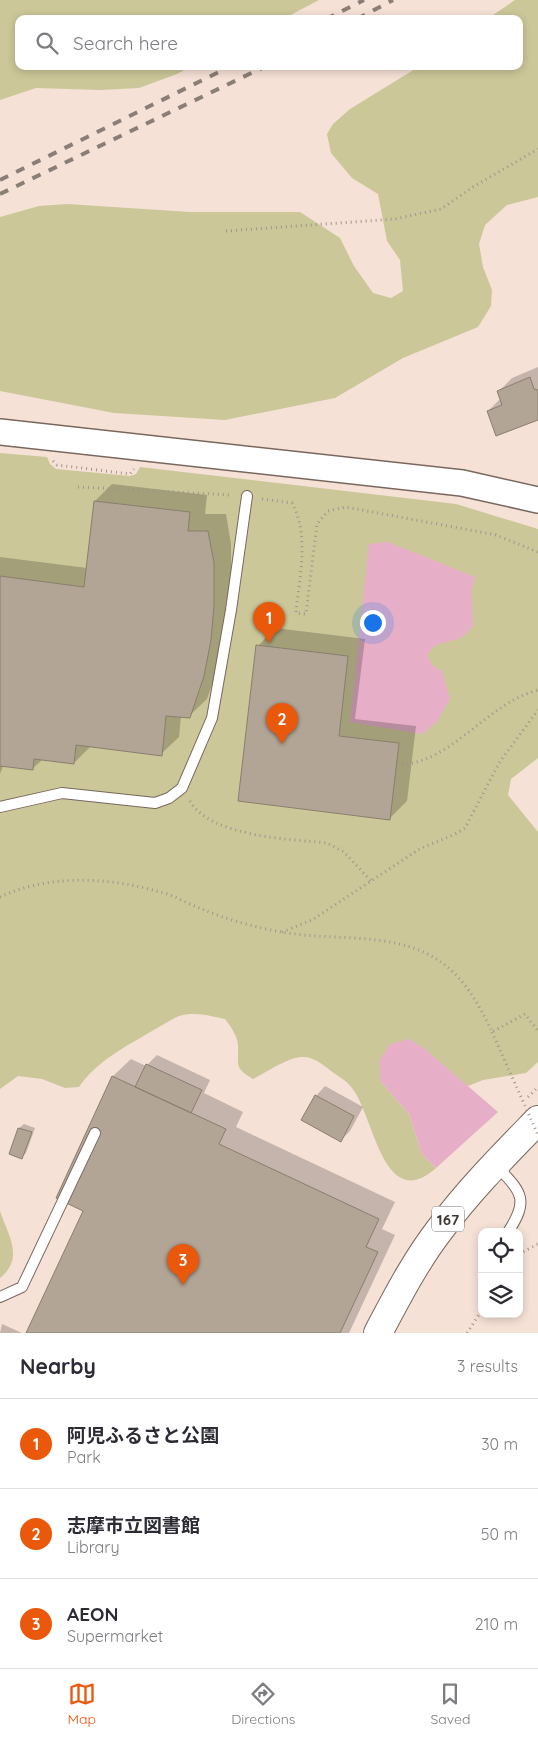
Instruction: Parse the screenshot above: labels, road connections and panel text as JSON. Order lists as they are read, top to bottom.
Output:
{
  "streets": {
    "highway": ["167"]
  },
  "page": {
    "search": "Search here",
    "pins": ["1", "2", "3"],
    "heading": ["Nearby", "3 results"],
    "list": [
      {
        "mark": "1",
        "name": "阿児ふるさと公園",
        "note": "Park",
        "value": "30 m"
      },
      {
        "mark": "2",
        "name": "志摩市立図書館",
        "note": "Library",
        "value": "50 m"
      },
      {
        "mark": "3",
        "name": "AEON",
        "note": "Supermarket",
        "value": "210 m"
      }
    ],
    "nav": ["Map", "Directions", "Saved"]
  }
}
